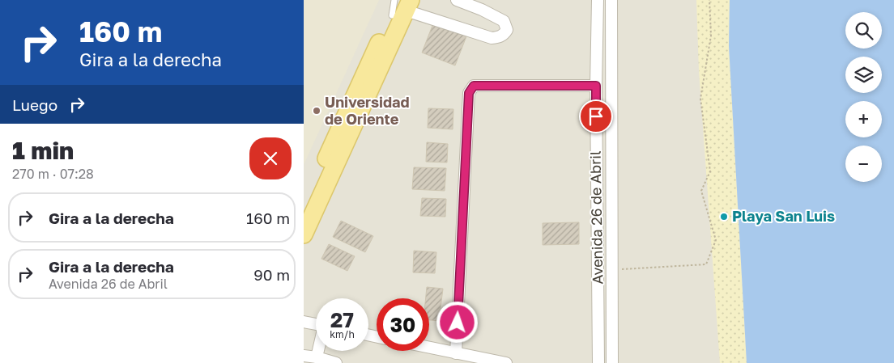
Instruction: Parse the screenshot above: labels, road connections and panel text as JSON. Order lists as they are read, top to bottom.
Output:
{
  "streets": {
    "street": ["Avenida 26 de Abril"]
  },
  "places": ["Universidad de Oriente", "Playa San Luis"],
  "page": {
    "turn": ["160 m", "Gira a la derecha"],
    "map_buttons": ["+", "−"],
    "then": "Luego",
    "heading": ["1 min", "270 m · 07:28"],
    "list": [
      {
        "name": "Gira a la derecha",
        "value": "160 m"
      },
      {
        "name": "Gira a la derecha",
        "note": "Avenida 26 de Abril",
        "value": "90 m"
      }
    ],
    "speed": "27 km/h",
    "limit": "30"
  }
}
